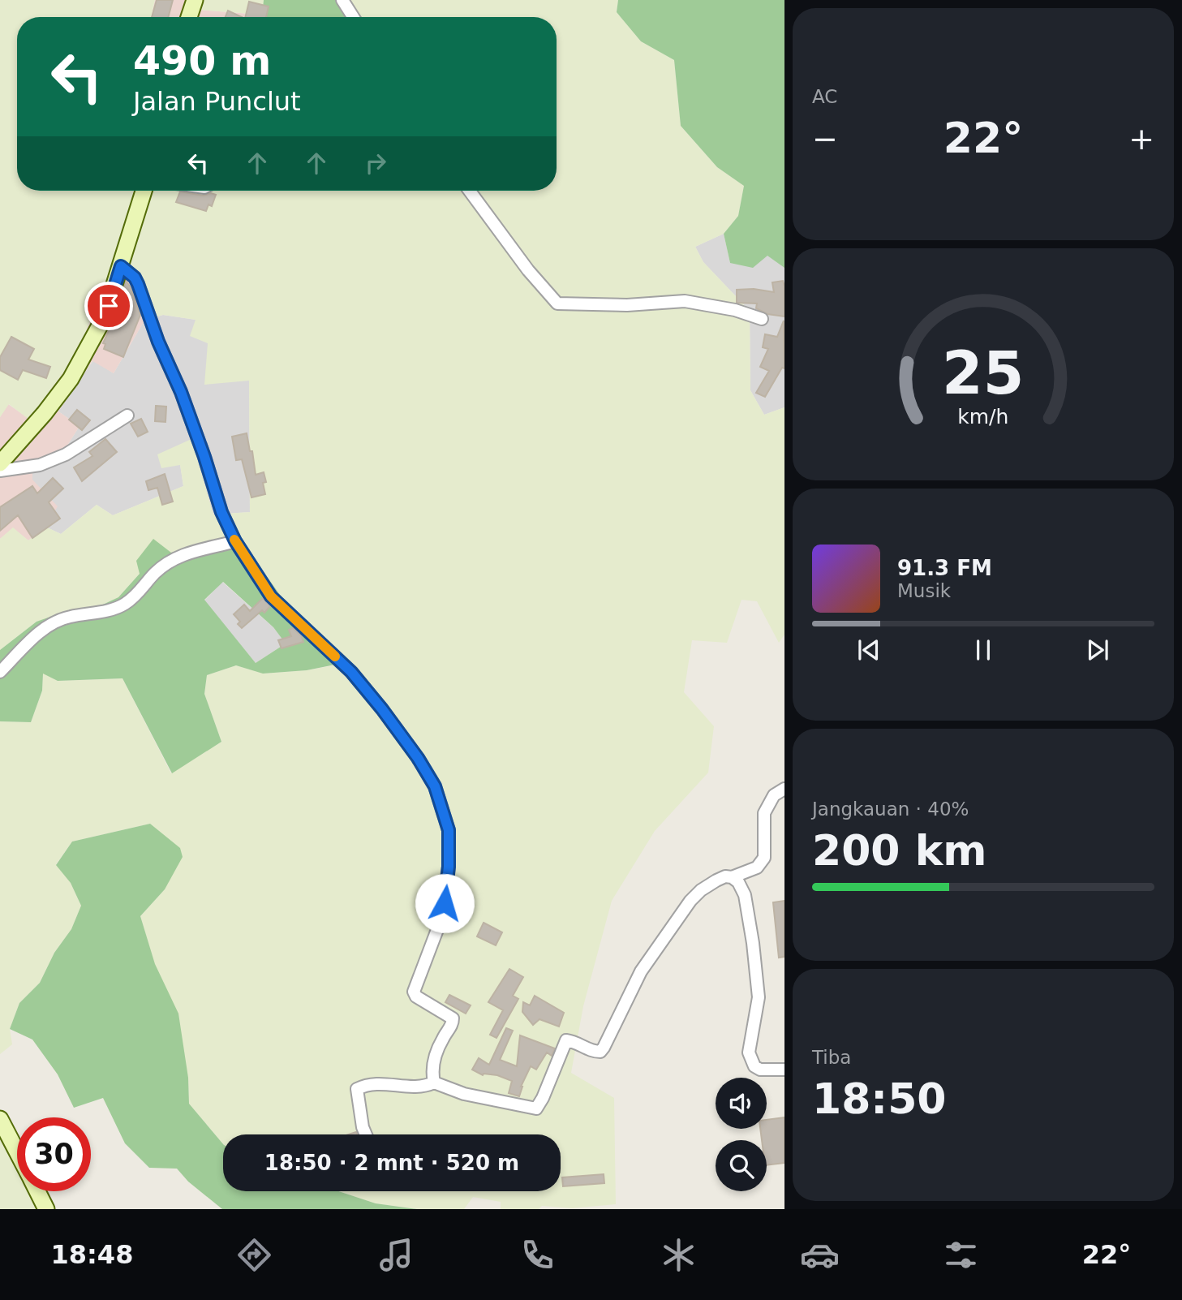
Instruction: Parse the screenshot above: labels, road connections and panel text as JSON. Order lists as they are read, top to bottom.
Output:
{
  "page": {
    "tile": [
      "AC",
      ["Jangkauan · 40%", "200 km"],
      ["Tiba", "18:50"]
    ],
    "turn": ["490 m", "Jalan Punclut"],
    "heat": ["−", "22°", "+"],
    "song": ["91.3 FM", "Musik"],
    "limit": "30",
    "trip": "18:50 · 2 mnt · 520 m",
    "tabs": ["18:48", "22°"],
    "gauge": ["25", "km/h"]
  }
}
